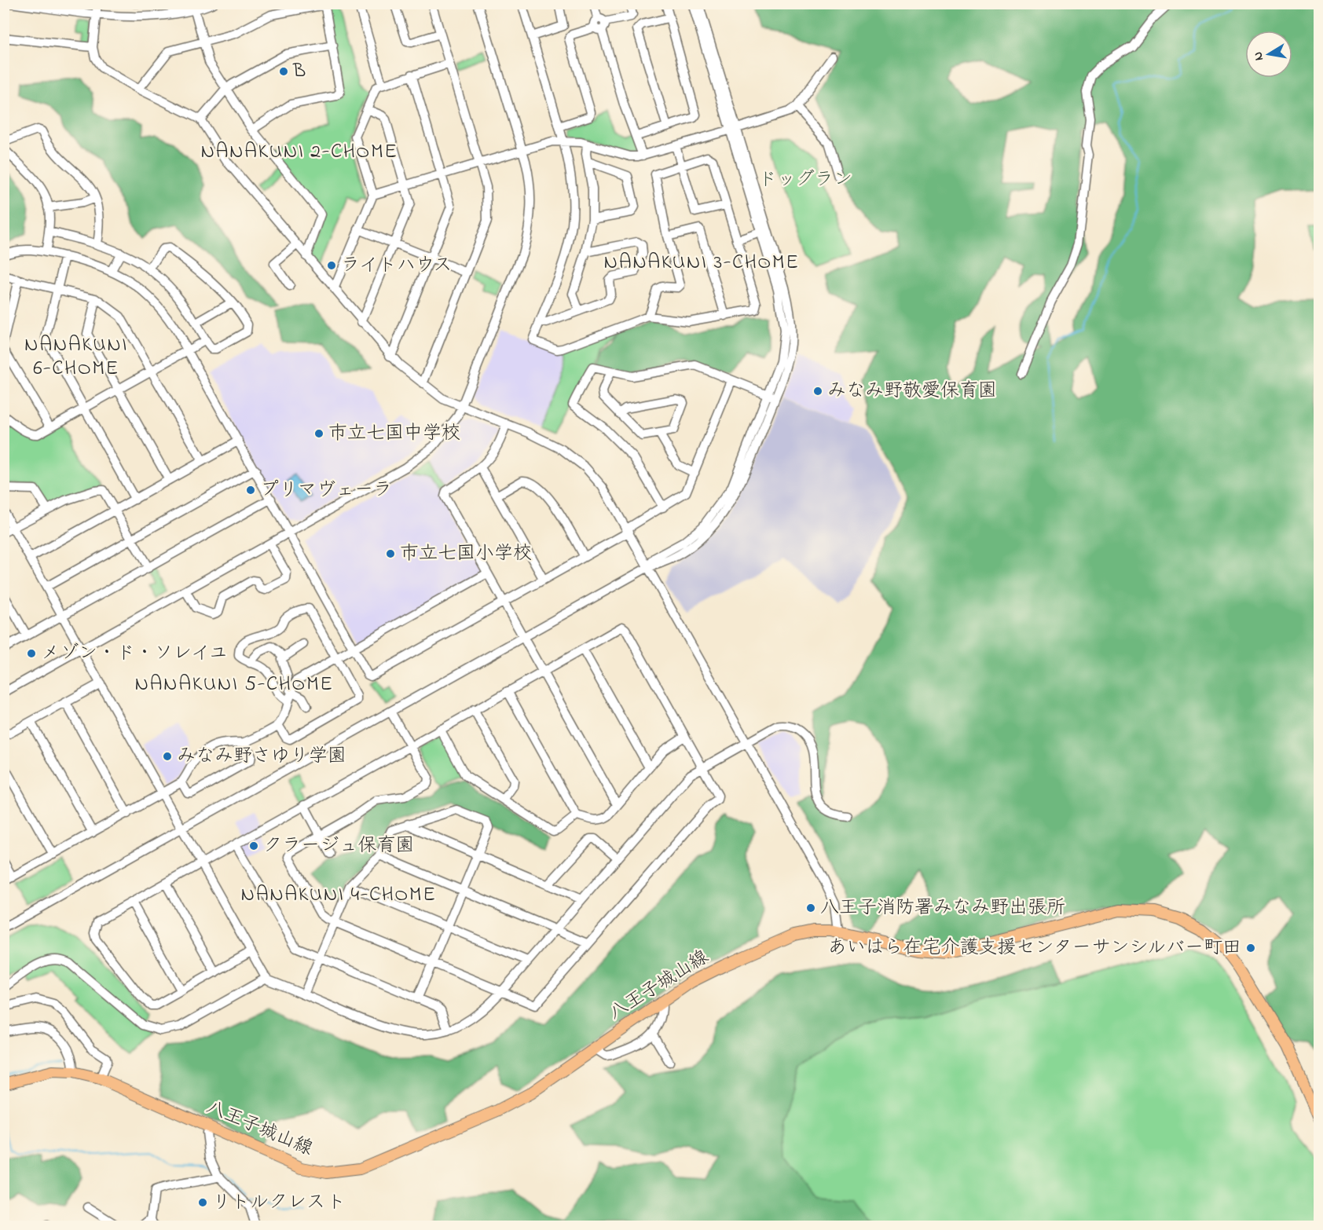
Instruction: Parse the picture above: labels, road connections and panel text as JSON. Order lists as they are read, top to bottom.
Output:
{
  "streets": {
    "main road": ["八王子城山線"]
  },
  "districts": [
    "NANAKUNI 2-CHOME",
    "NANAKUNI 3-CHOME",
    "NANAKUNI 6-CHOME",
    "NANAKUNI 5-CHOME",
    "NANAKUNI 4-CHOME"
  ],
  "parks": ["ドッグラン"],
  "places": [
    "B",
    "ライトハウス",
    "みなみ野敬愛保育園",
    "市立七国中学校",
    "プリマヴェーラ",
    "市立七国小学校",
    "メゾン・ド・ソレイユ",
    "みなみ野さゆり学園",
    "クラージュ保育園",
    "八王子消防署みなみ野出張所",
    "あいはら在宅介護支援センターサンシルバー町田",
    "リトルクレスト"
  ],
  "north": "left"
}
